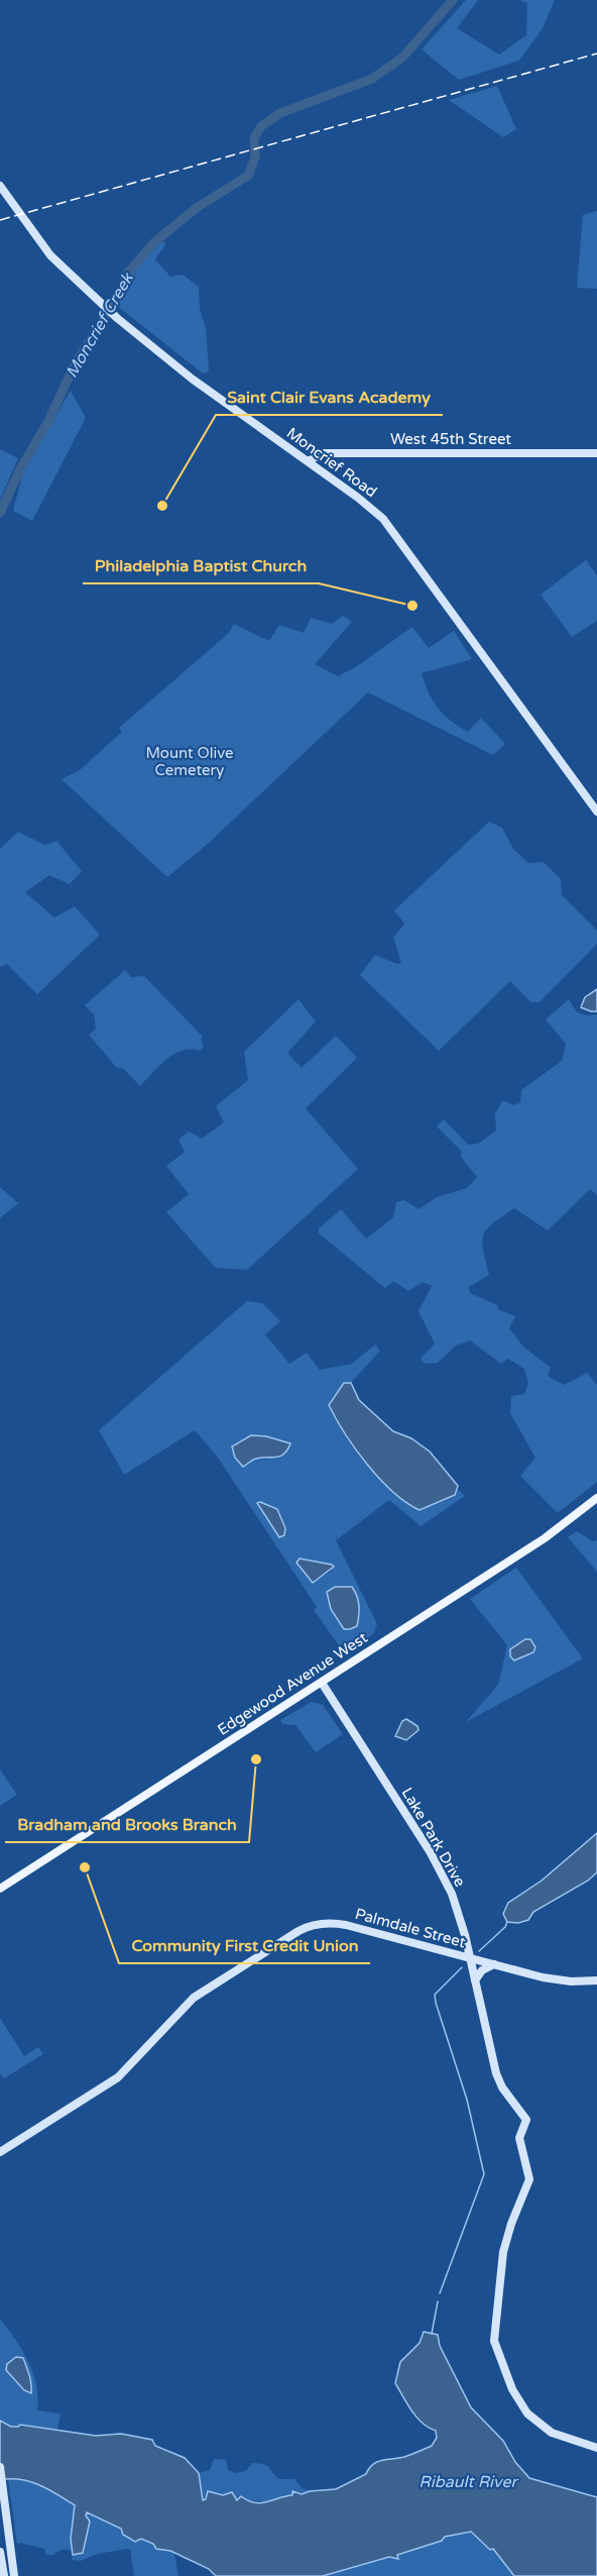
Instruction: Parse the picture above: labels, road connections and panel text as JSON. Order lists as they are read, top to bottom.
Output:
{
  "streets": {
    "main road": ["Edgewood Avenue West"],
    "street": [
      "West 45th Street",
      "Moncrief Road",
      "Lake Park Drive",
      "Palmdale Street"
    ]
  },
  "crossings": [
    ["West 45th Street", "Moncrief Road"],
    ["Edgewood Avenue West", "Lake Park Drive"],
    ["Lake Park Drive", "Palmdale Street"]
  ],
  "water": ["Moncrief Creek", "Ribault River"],
  "parks": ["Mount Olive Cemetery"],
  "places": [
    "Saint Clair Evans Academy",
    "Philadelphia Baptist Church",
    "Bradham and Brooks Branch",
    "Community First Credit Union"
  ]
}
